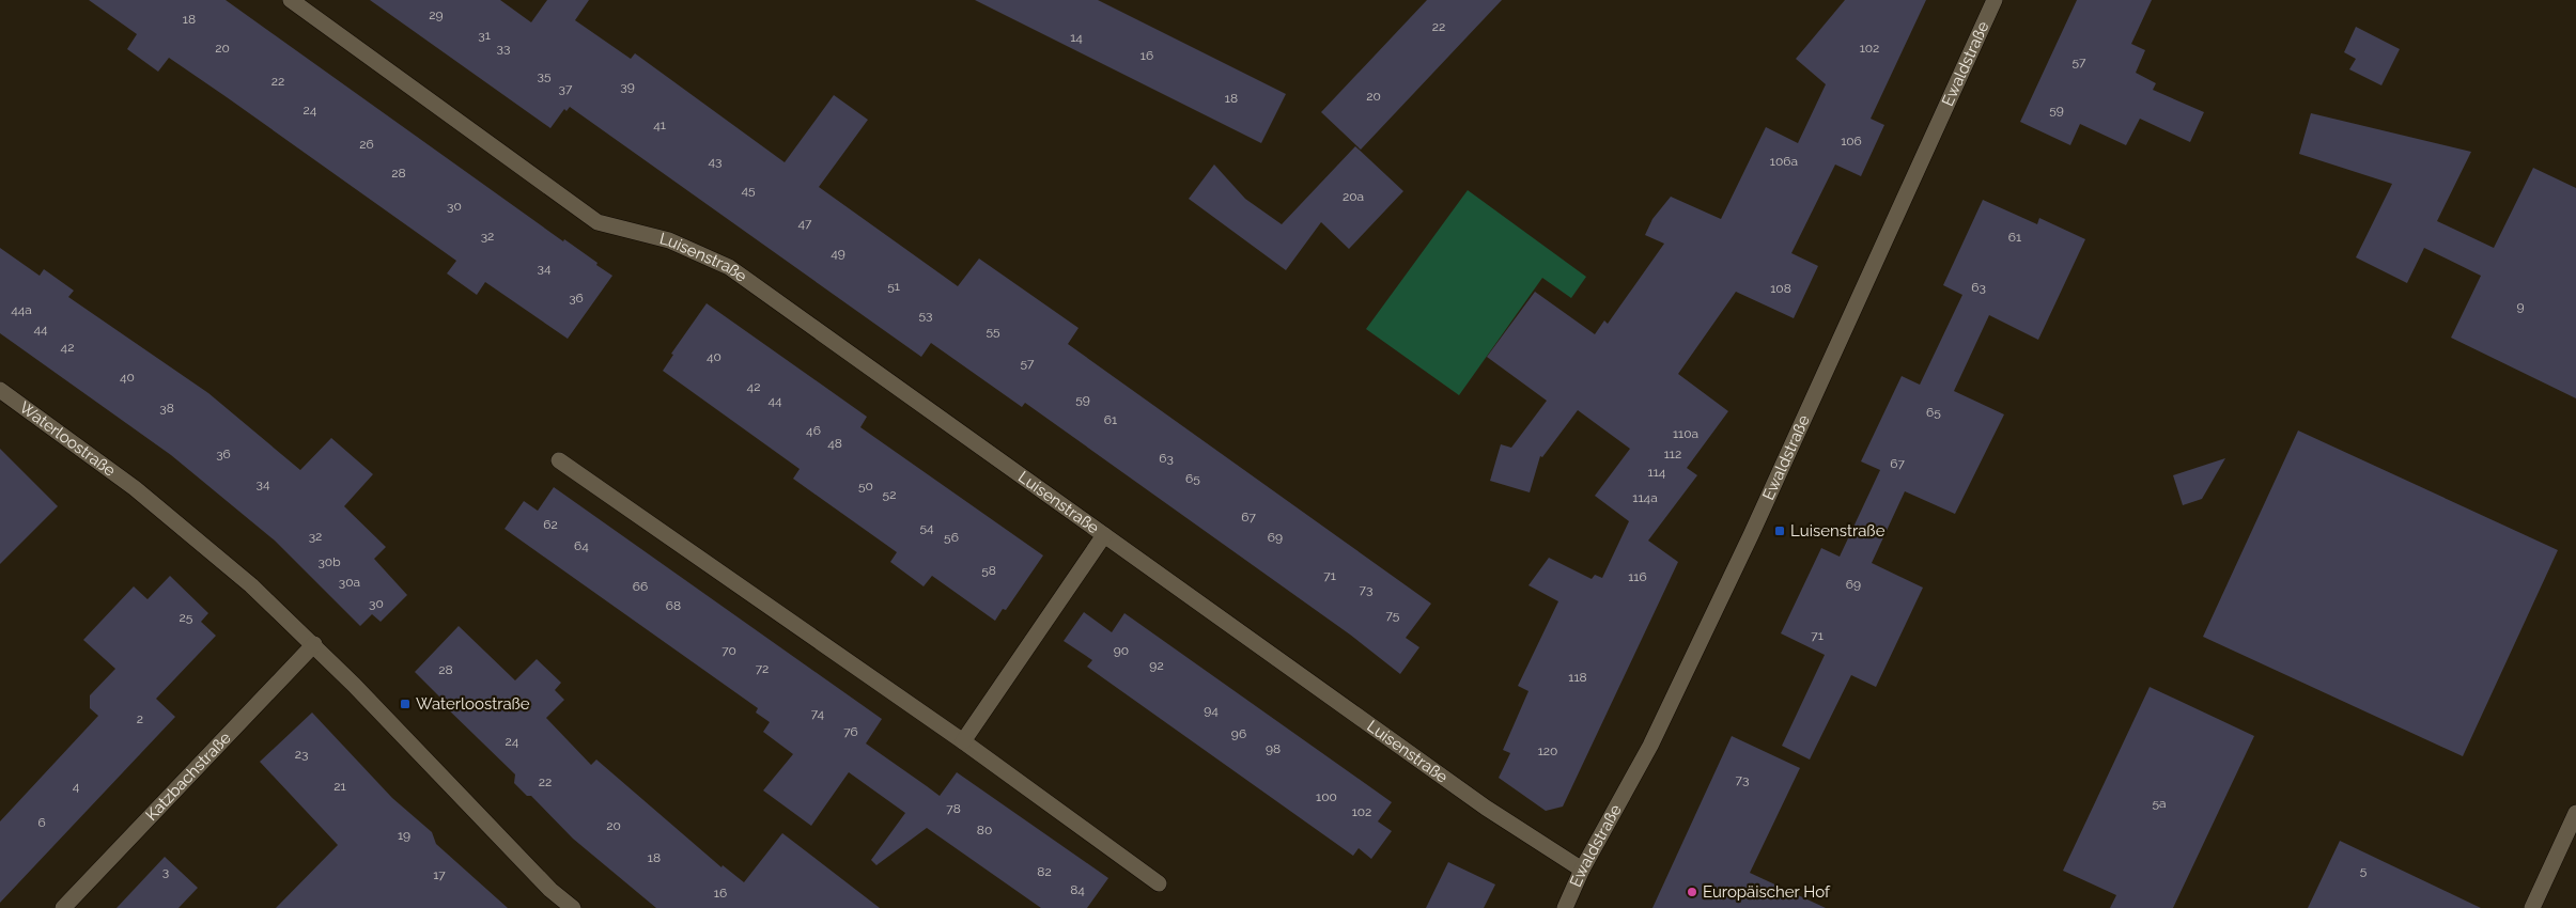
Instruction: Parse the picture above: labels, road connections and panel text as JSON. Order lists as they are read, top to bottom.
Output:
{
  "streets": {
    "street": [
      "Ewaldstraße",
      "Luisenstraße",
      "Waterloostraße",
      "Katzbachstraße"
    ]
  },
  "crossings": [
    ["Ewaldstraße", "Luisenstraße"],
    ["Waterloostraße", "Katzbachstraße"]
  ],
  "places": {
    "transit": ["Luisenstraße", "Waterloostraße"],
    "other": ["Europäischer Hof"]
  },
  "house_numbers": [
    "29",
    "18",
    "22",
    "31",
    "14",
    "20",
    "33",
    "102",
    "16",
    "57",
    "35",
    "22",
    "39",
    "37",
    "20",
    "18",
    "24",
    "59",
    "41",
    "106",
    "26",
    "43",
    "106a",
    "28",
    "45",
    "20a",
    "30",
    "47",
    "32",
    "61",
    "49",
    "34",
    "51",
    "63",
    "108",
    "36",
    "9",
    "44a",
    "53",
    "44",
    "55",
    "42",
    "40",
    "57",
    "40",
    "42",
    "59",
    "44",
    "38",
    "65",
    "61",
    "46",
    "110a",
    "48",
    "36",
    "112",
    "63",
    "67",
    "114",
    "65",
    "34",
    "50",
    "52",
    "114a",
    "67",
    "62",
    "54",
    "32",
    "56",
    "69",
    "64",
    "30b",
    "58",
    "71",
    "116",
    "30a",
    "69",
    "66",
    "73",
    "30",
    "68",
    "75",
    "25",
    "71",
    "70",
    "90",
    "92",
    "72",
    "28",
    "118",
    "94",
    "74",
    "2",
    "76",
    "96",
    "24",
    "98",
    "120",
    "23",
    "73",
    "22",
    "4",
    "21",
    "100",
    "5a",
    "78",
    "102",
    "6",
    "20",
    "80",
    "19",
    "18",
    "5",
    "3",
    "82",
    "17",
    "84",
    "16"
  ]
}
